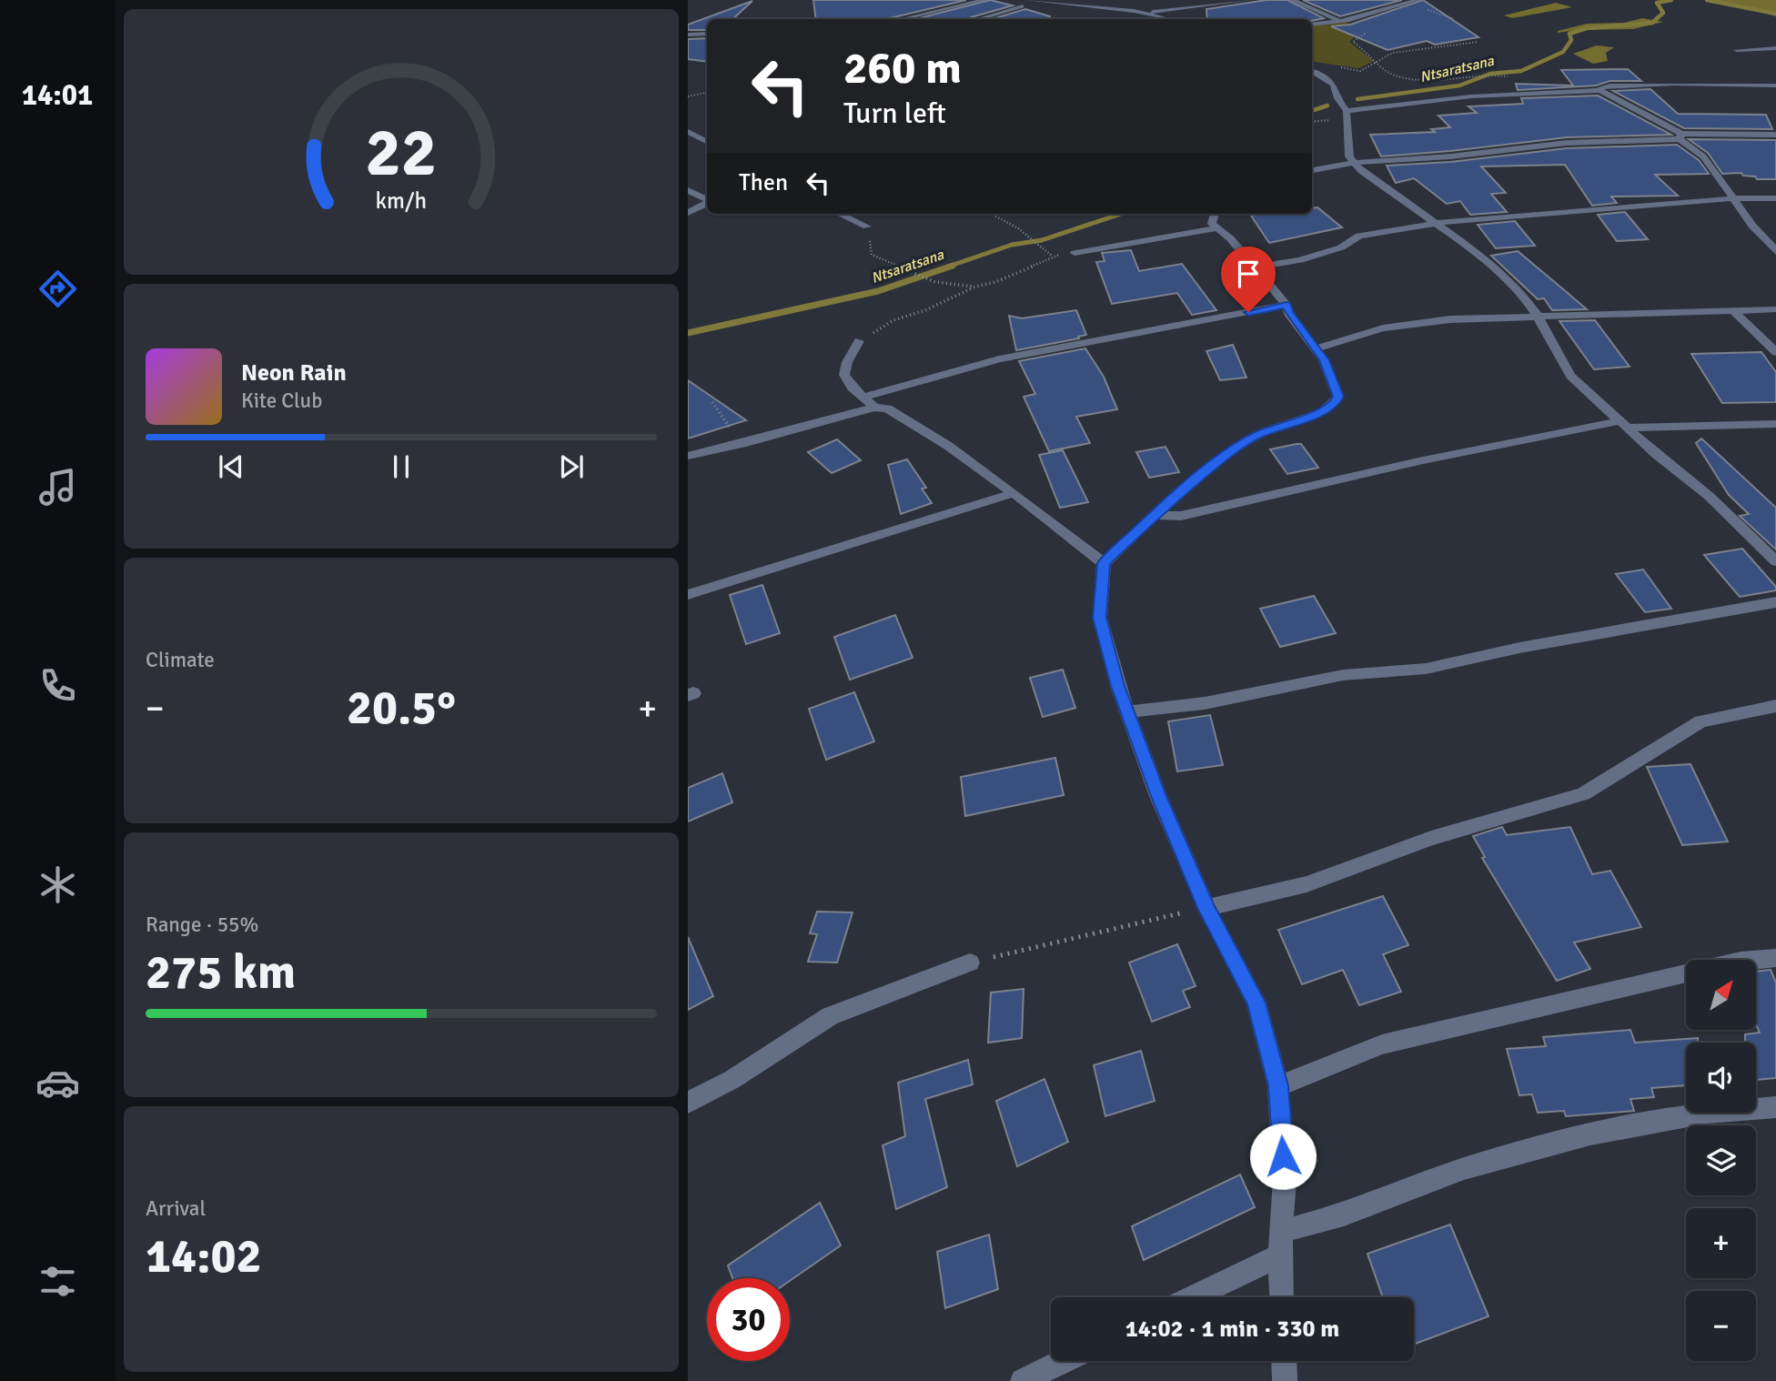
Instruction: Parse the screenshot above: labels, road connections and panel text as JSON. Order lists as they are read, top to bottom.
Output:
{
  "water": ["Ntsaratsana"],
  "north": "top right",
  "page": {
    "tabs": "14:01",
    "turn": ["260 m", "Turn left"],
    "then": "Then",
    "song": ["Neon Rain", "Kite Club"],
    "tile": [
      "Climate",
      ["Range · 55%", "275 km"],
      ["Arrival", "14:02"]
    ],
    "heat": ["−", "20.5°", "+"],
    "map_buttons": ["+", "−"],
    "limit": "30",
    "trip": "14:02 · 1 min · 330 m",
    "gauge": ["22", "km/h"]
  }
}
